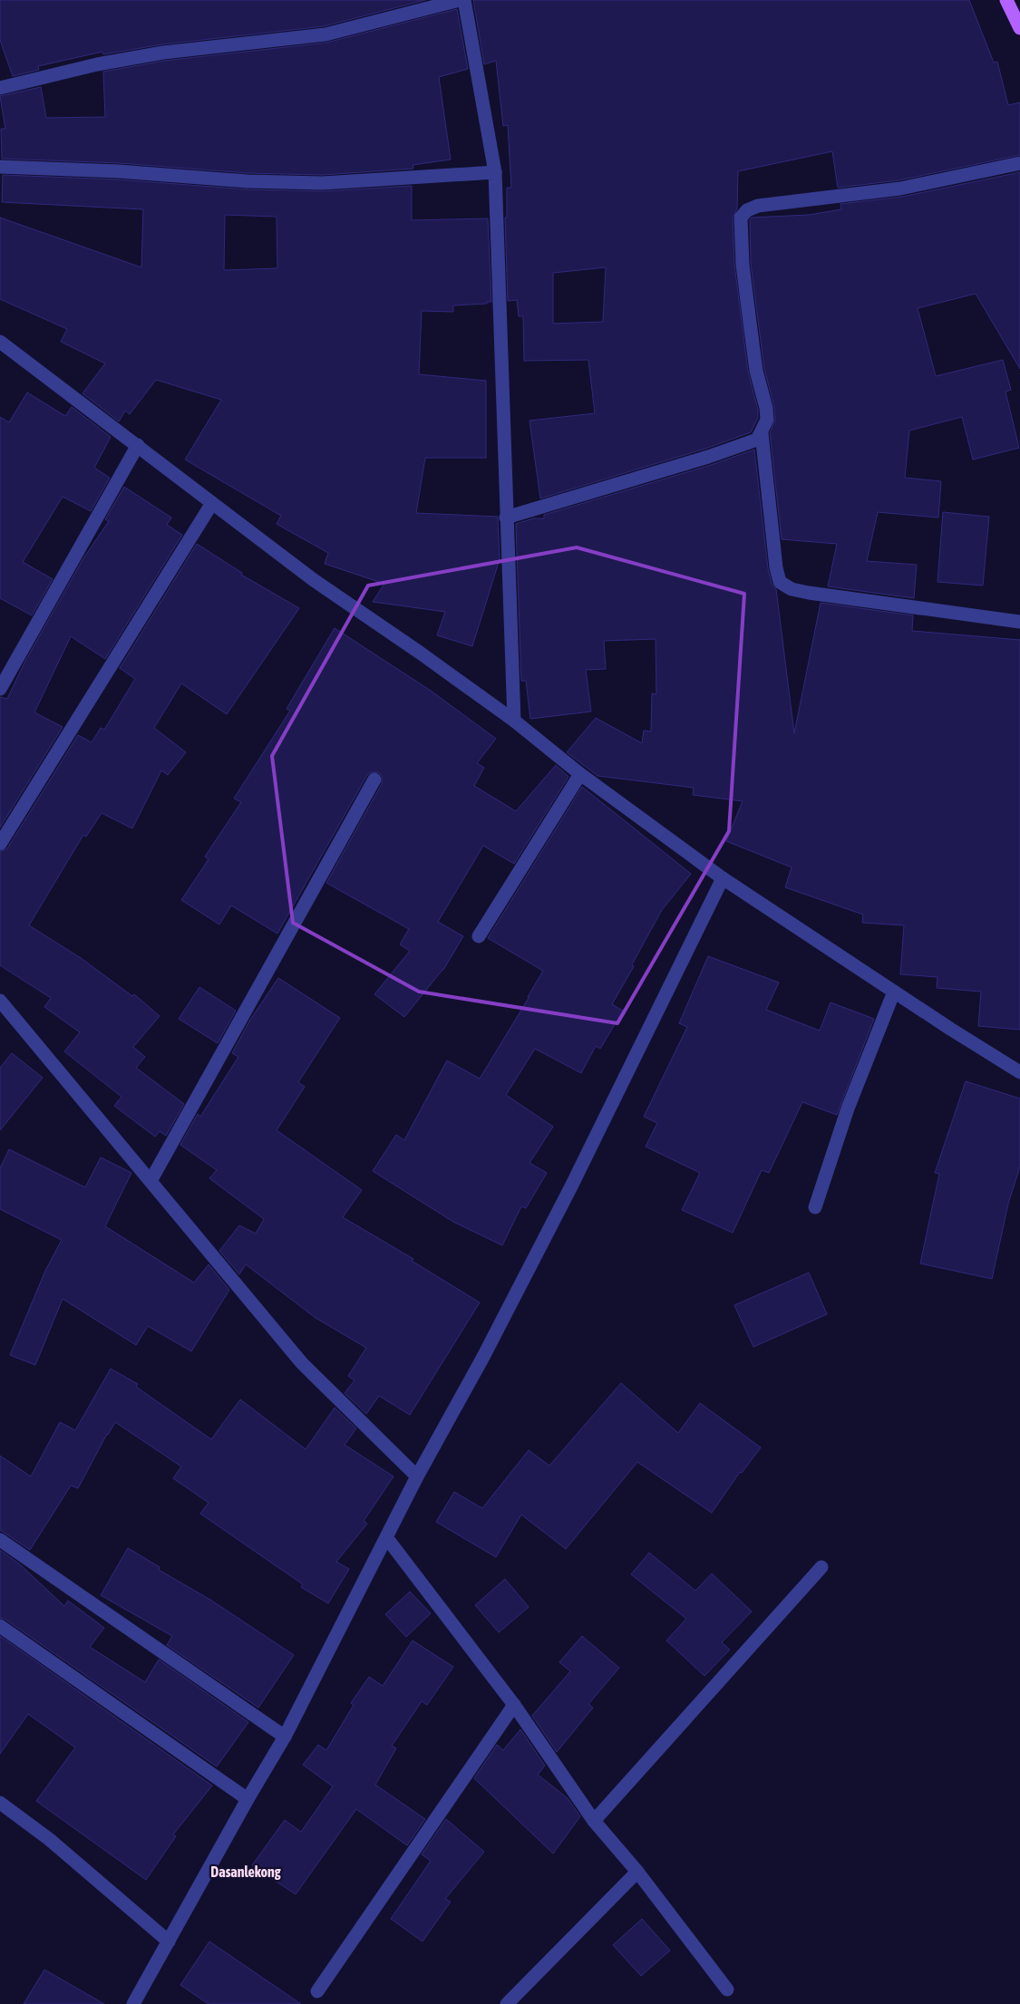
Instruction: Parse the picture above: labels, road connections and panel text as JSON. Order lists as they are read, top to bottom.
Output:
{
  "districts": ["Dasanlekong"]
}
